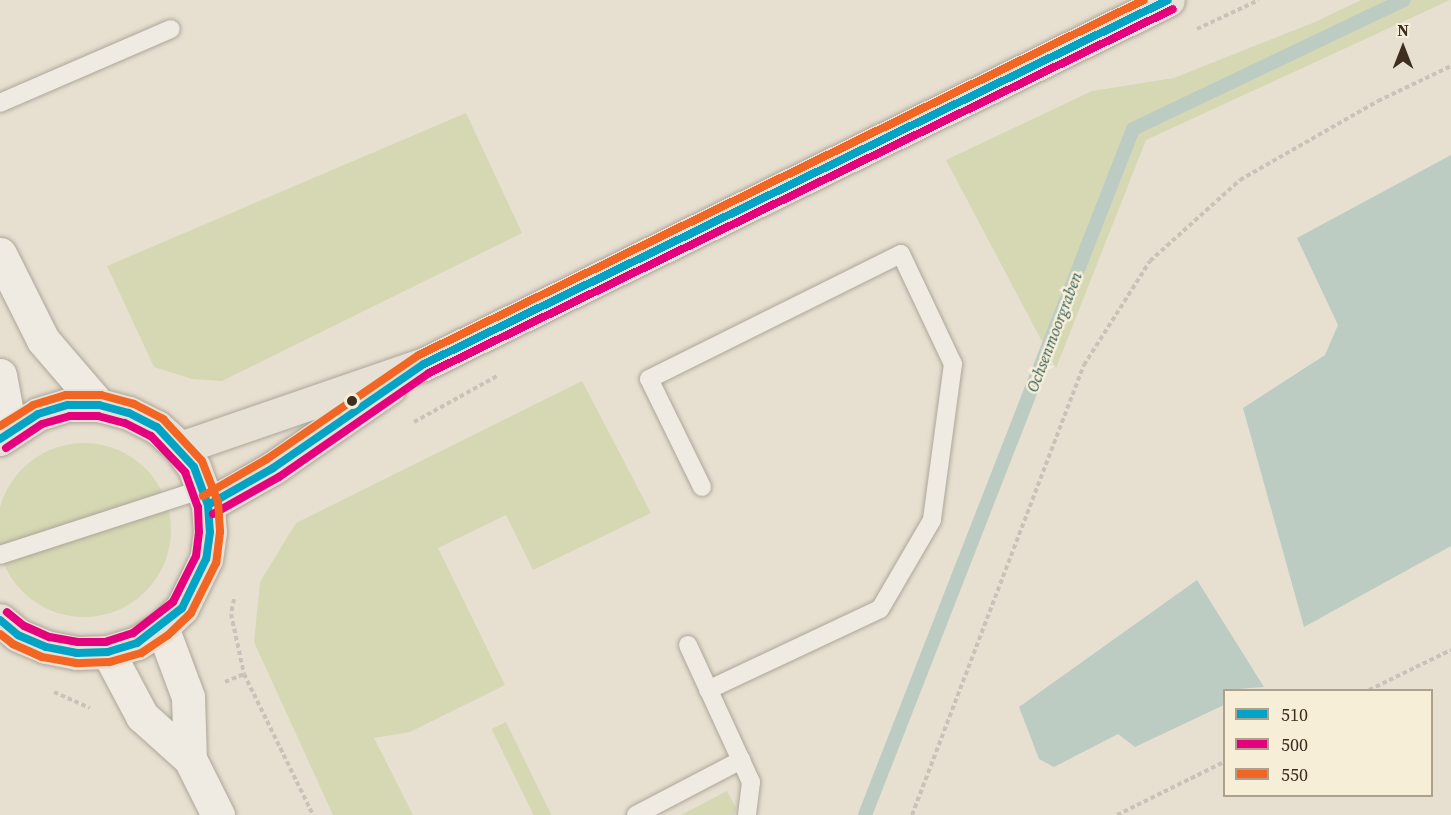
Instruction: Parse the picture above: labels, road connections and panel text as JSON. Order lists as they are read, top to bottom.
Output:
{
  "water": ["Ochsenmoorgraben"],
  "lines": ["transit line 510", "transit line 550", "transit line 500"],
  "legend": ["510", "500", "550"],
  "north": "top"
}
